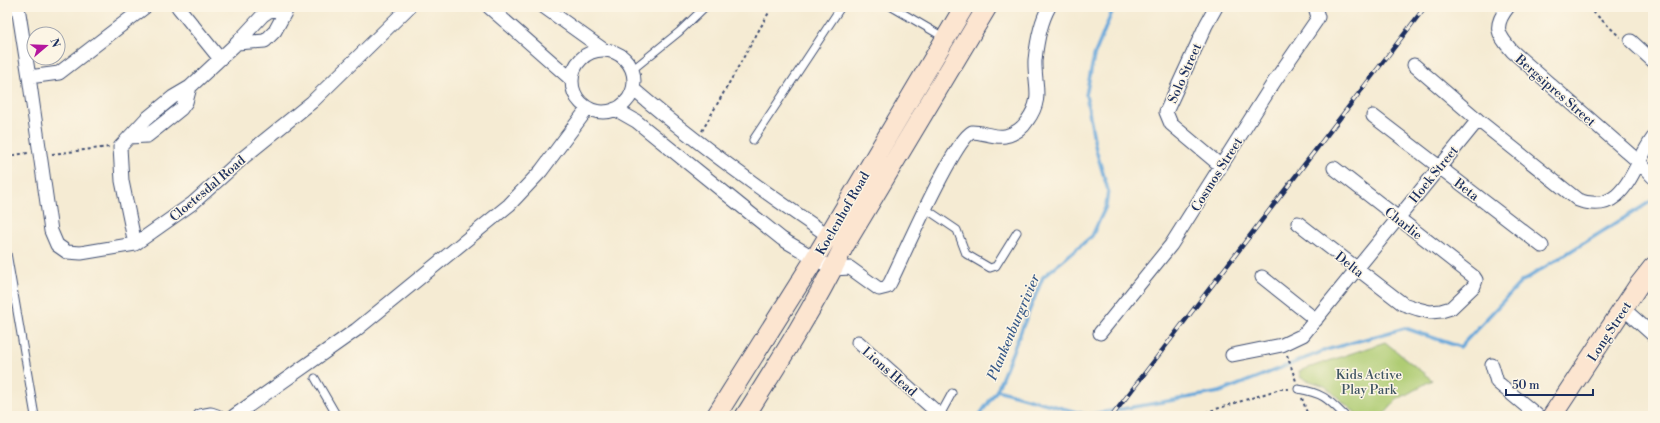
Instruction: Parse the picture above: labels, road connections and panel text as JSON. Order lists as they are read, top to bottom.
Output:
{
  "streets": {
    "main road": ["Koelenhof Road", "Long Street"],
    "street": [
      "Solo Street",
      "Bergsipres Street",
      "Cosmos Street",
      "Hoek Street",
      "Cloetesdal Road",
      "Beta",
      "Charlie",
      "Delta",
      "Lions Head"
    ]
  },
  "crossings": [
    ["Solo Street", "Cosmos Street"],
    ["Hoek Street", "Beta"],
    ["Hoek Street", "Charlie"],
    ["Hoek Street", "Delta"],
    ["Charlie", "Delta"]
  ],
  "water": ["Plankenburgrivier"],
  "parks": ["Kids Active Play Park"],
  "scale_bar": "50 m",
  "north": "right"
}
